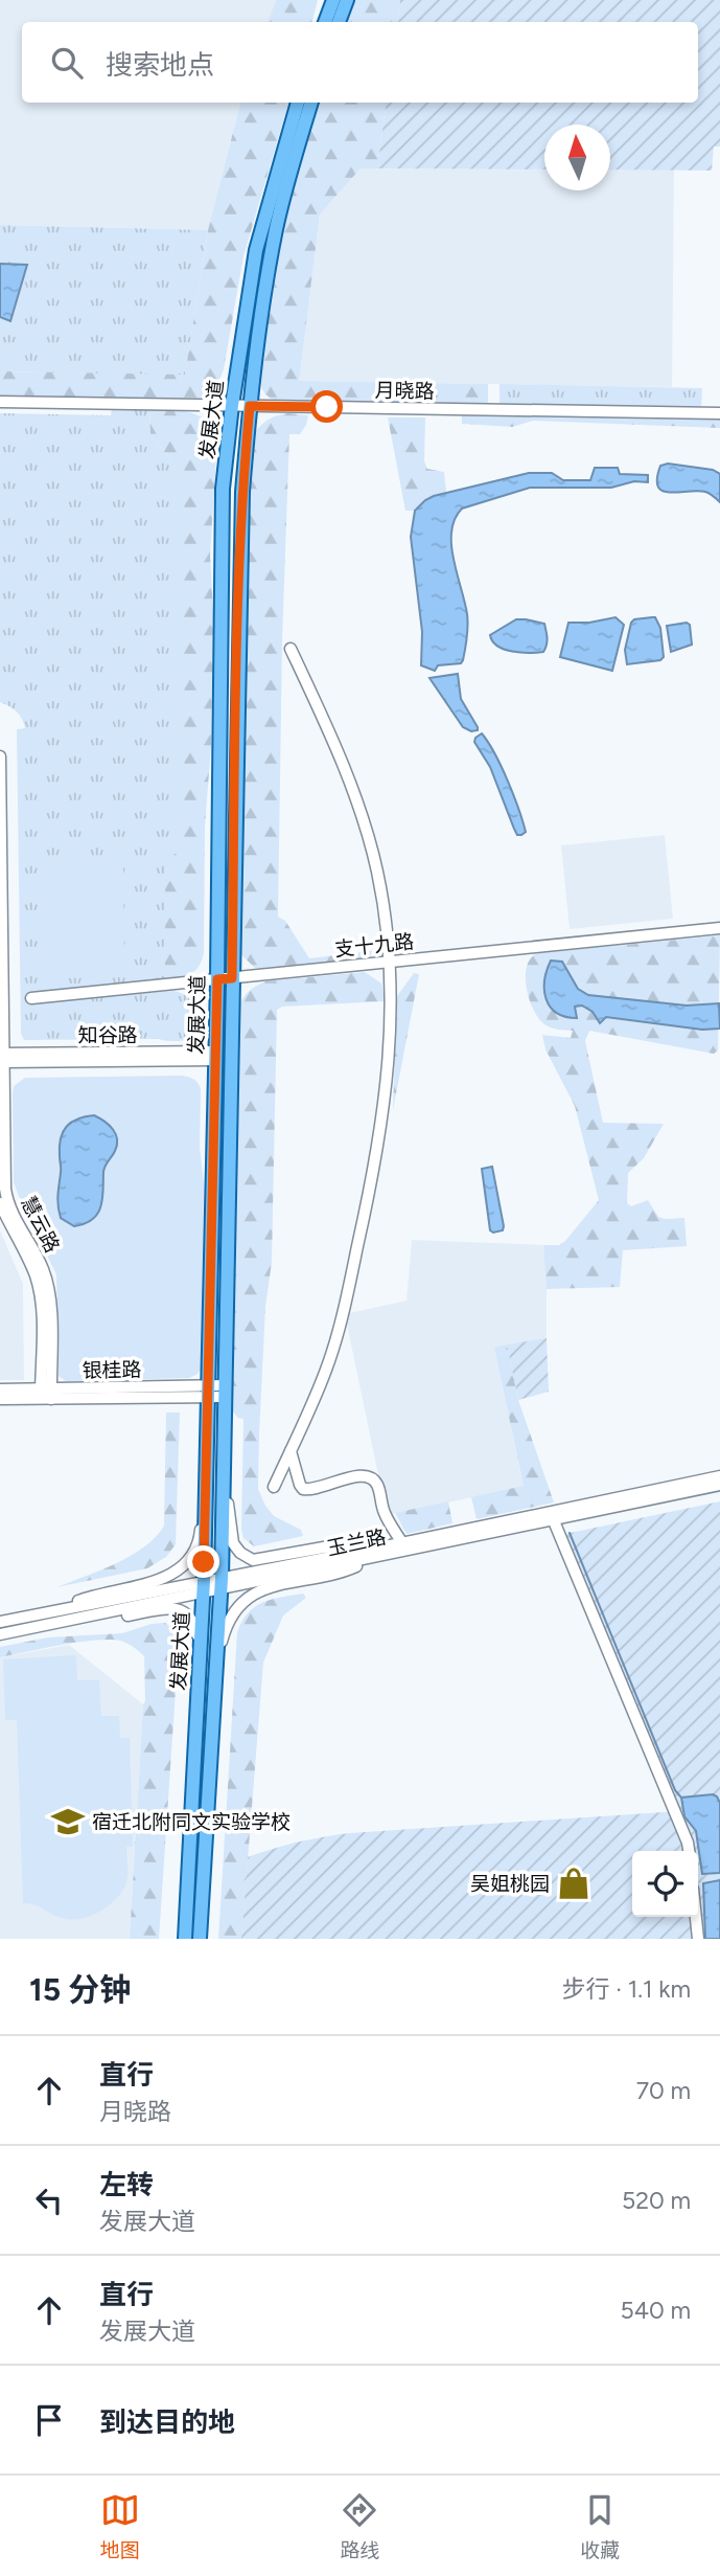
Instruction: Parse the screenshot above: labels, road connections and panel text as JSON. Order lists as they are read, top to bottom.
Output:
{
  "streets": {
    "main road": ["发展大道"],
    "street": [
      "月晓路",
      "支十九路",
      "知谷路",
      "慧云路",
      "银桂路",
      "玉兰路"
    ]
  },
  "crossings": [
    ["月晓路", "发展大道"],
    ["发展大道", "支十九路"],
    ["发展大道", "知谷路"],
    ["发展大道", "银桂路"],
    ["发展大道", "玉兰路"],
    ["知谷路", "慧云路"],
    ["慧云路", "银桂路"]
  ],
  "places": {
    "school or university": ["宿迁北附同文实验学校"],
    "shop": ["吴姐桃园"]
  },
  "north": "top",
  "page": {
    "search": "搜索地点",
    "heading": ["15 分钟", "步行 · 1.1 km"],
    "list": [
      ["直行", "月晓路", "70 m"],
      ["左转", "发展大道", "520 m"],
      ["直行", "发展大道", "540 m"],
      "到达目的地"
    ],
    "nav": ["地图", "路线", "收藏"]
  }
}
